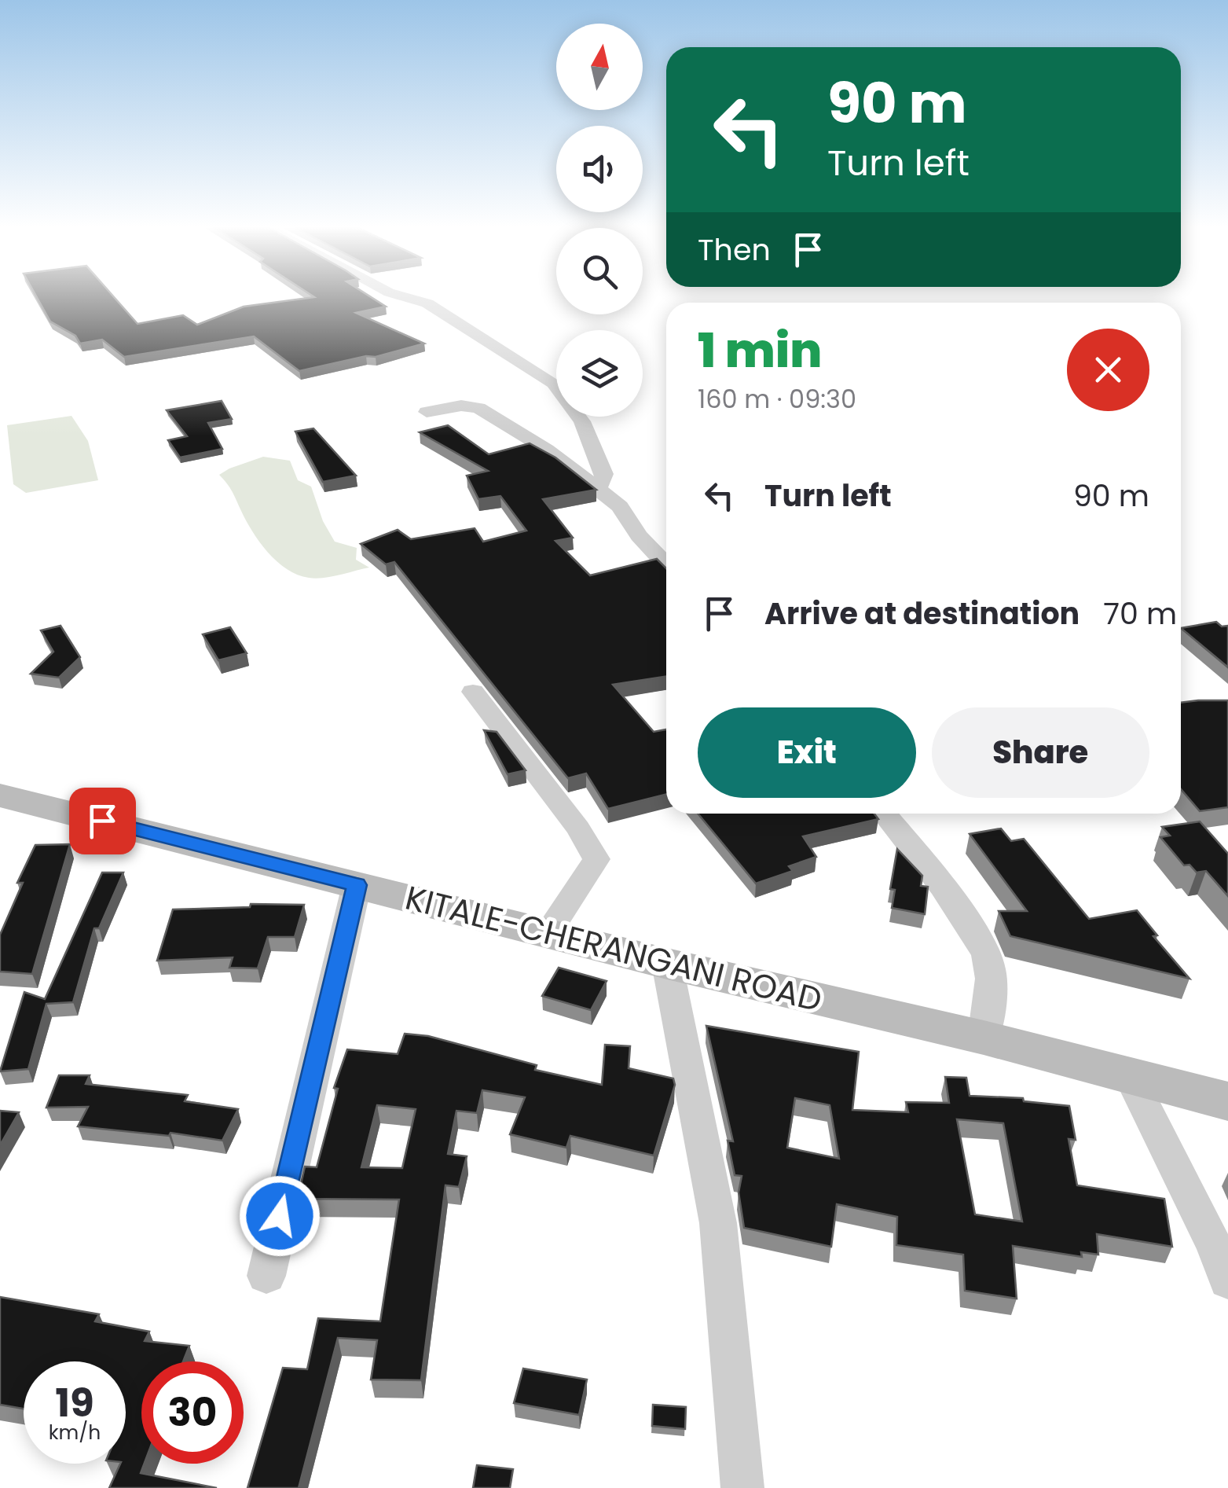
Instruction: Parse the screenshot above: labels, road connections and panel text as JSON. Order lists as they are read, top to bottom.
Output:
{
  "streets": {
    "main road": ["KITALE-CHERANGANI ROAD"]
  },
  "north": "top",
  "page": {
    "turn": ["90 m", "Turn left"],
    "then": "Then",
    "heading": ["1 min", "160 m · 09:30"],
    "list": [
      {
        "name": "Turn left",
        "value": "90 m"
      },
      {
        "name": "Arrive at destination",
        "value": "70 m"
      }
    ],
    "buttons": ["Exit", "Share"],
    "speed": "19 km/h",
    "limit": "30"
  }
}
